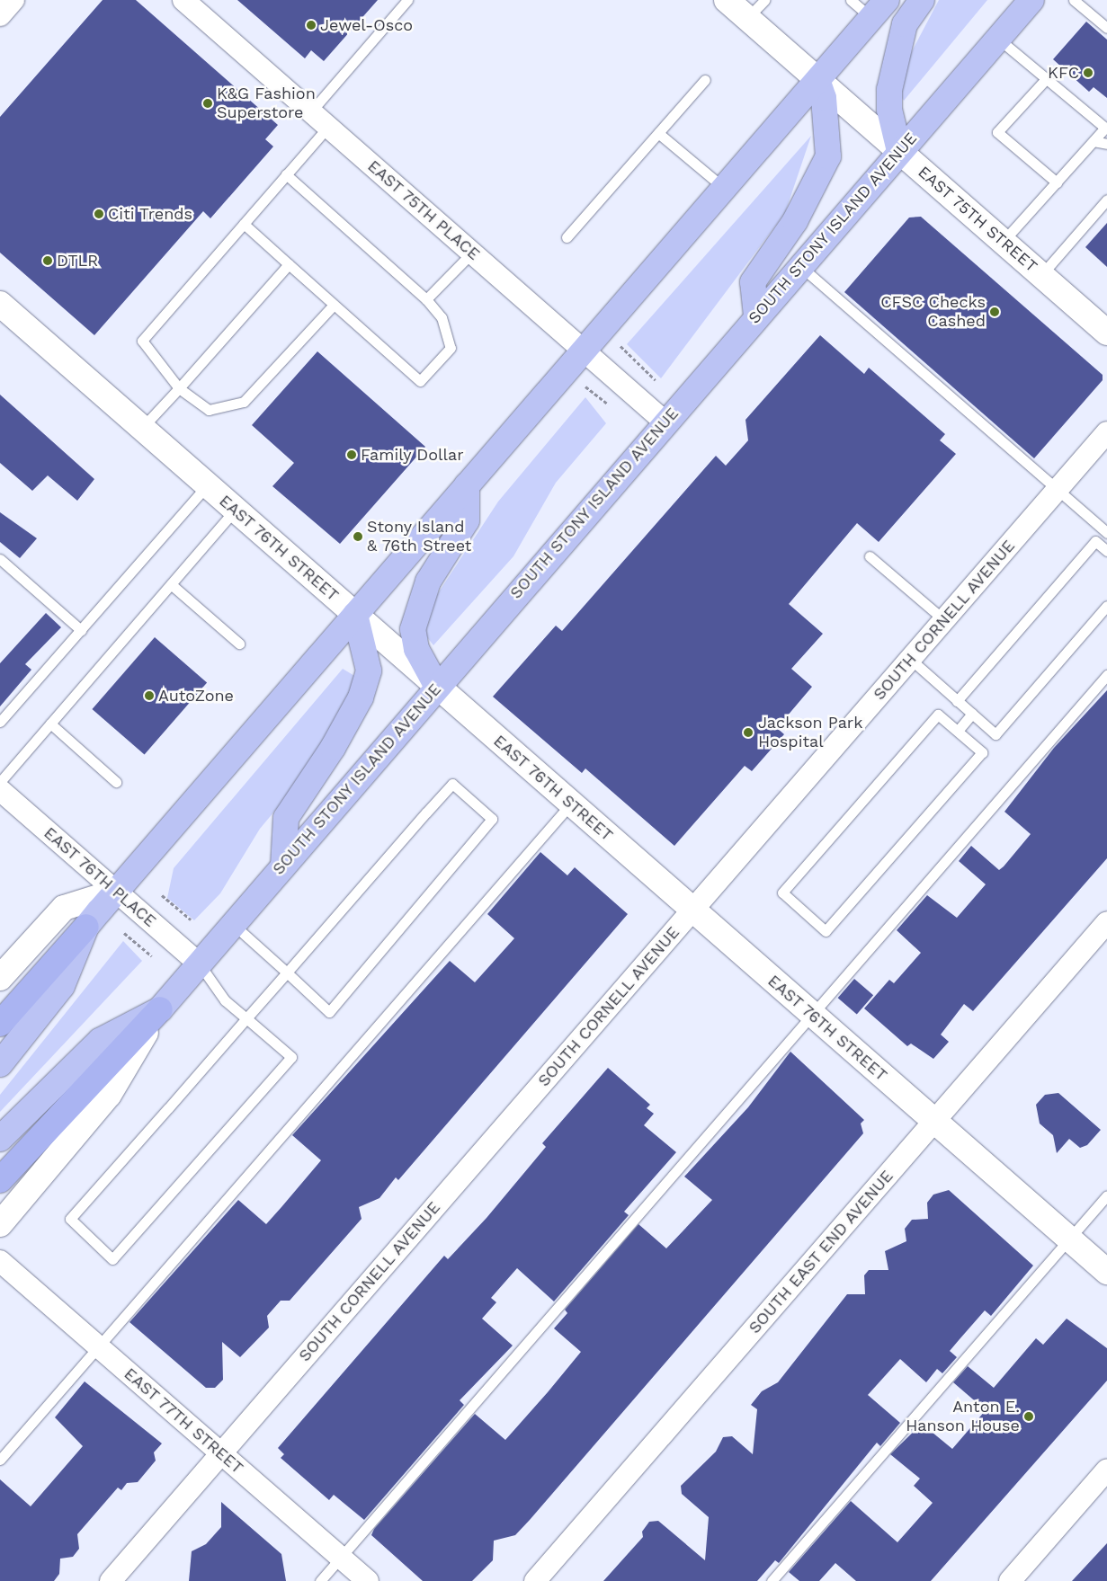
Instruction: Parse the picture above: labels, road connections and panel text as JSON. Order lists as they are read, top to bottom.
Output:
{
  "streets": {
    "highway": ["SOUTH STONY ISLAND AVENUE"],
    "street": [
      "EAST 75TH PLACE",
      "EAST 75TH STREET",
      "EAST 76TH STREET",
      "SOUTH CORNELL AVENUE",
      "EAST 76TH PLACE",
      "SOUTH EAST END AVENUE",
      "EAST 77TH STREET"
    ]
  },
  "crossings": [
    ["EAST 75TH PLACE", "SOUTH STONY ISLAND AVENUE"],
    ["EAST 75TH STREET", "SOUTH STONY ISLAND AVENUE"],
    ["SOUTH STONY ISLAND AVENUE", "EAST 76TH STREET"],
    ["SOUTH STONY ISLAND AVENUE", "EAST 76TH PLACE"],
    ["EAST 76TH STREET", "SOUTH CORNELL AVENUE"],
    ["EAST 76TH STREET", "SOUTH EAST END AVENUE"],
    ["SOUTH CORNELL AVENUE", "EAST 77TH STREET"]
  ],
  "places": [
    "Jewel-Osco",
    "KFC",
    "K&G Fashion Superstore",
    "Citi Trends",
    "DTLR",
    "CFSC Checks Cashed",
    "Family Dollar",
    "Stony Island & 76th Street",
    "AutoZone",
    "Jackson Park Hospital",
    "Anton E. Hanson House"
  ]
}
